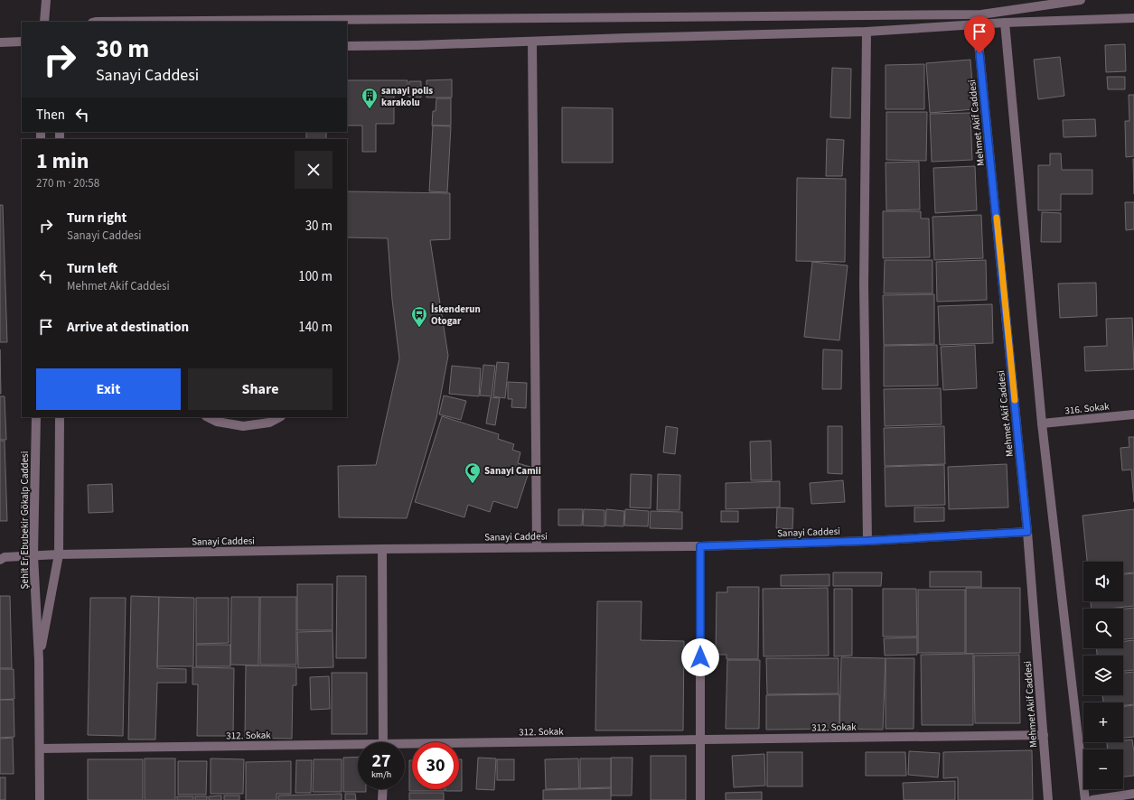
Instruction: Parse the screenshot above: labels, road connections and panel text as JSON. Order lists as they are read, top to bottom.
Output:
{
  "streets": {
    "street": [
      "Mehmet Akif Caddesi",
      "316. Sokak",
      "Şehit Er Ebubekir Gökalp Caddesi",
      "Sanayi Caddesi",
      "312. Sokak"
    ]
  },
  "crossings": [
    ["Mehmet Akif Caddesi", "Sanayi Caddesi"],
    ["Mehmet Akif Caddesi", "312. Sokak"],
    ["Şehit Er Ebubekir Gökalp Caddesi", "Sanayi Caddesi"]
  ],
  "places": {
    "building": ["sanayi polis karakolu"],
    "bus stop": ["İskenderun Otogar"],
    "mosque": ["Sanayi Camii"]
  },
  "page": {
    "turn": ["30 m", "Sanayi Caddesi"],
    "then": "Then",
    "heading": ["1 min", "270 m · 20:58"],
    "list": [
      {
        "name": "Turn right",
        "note": "Sanayi Caddesi",
        "value": "30 m"
      },
      {
        "name": "Turn left",
        "note": "Mehmet Akif Caddesi",
        "value": "100 m"
      },
      {
        "name": "Arrive at destination",
        "value": "140 m"
      }
    ],
    "buttons": ["Exit", "Share"],
    "map_buttons": ["+", "−"],
    "speed": "27 km/h",
    "limit": "30"
  }
}
